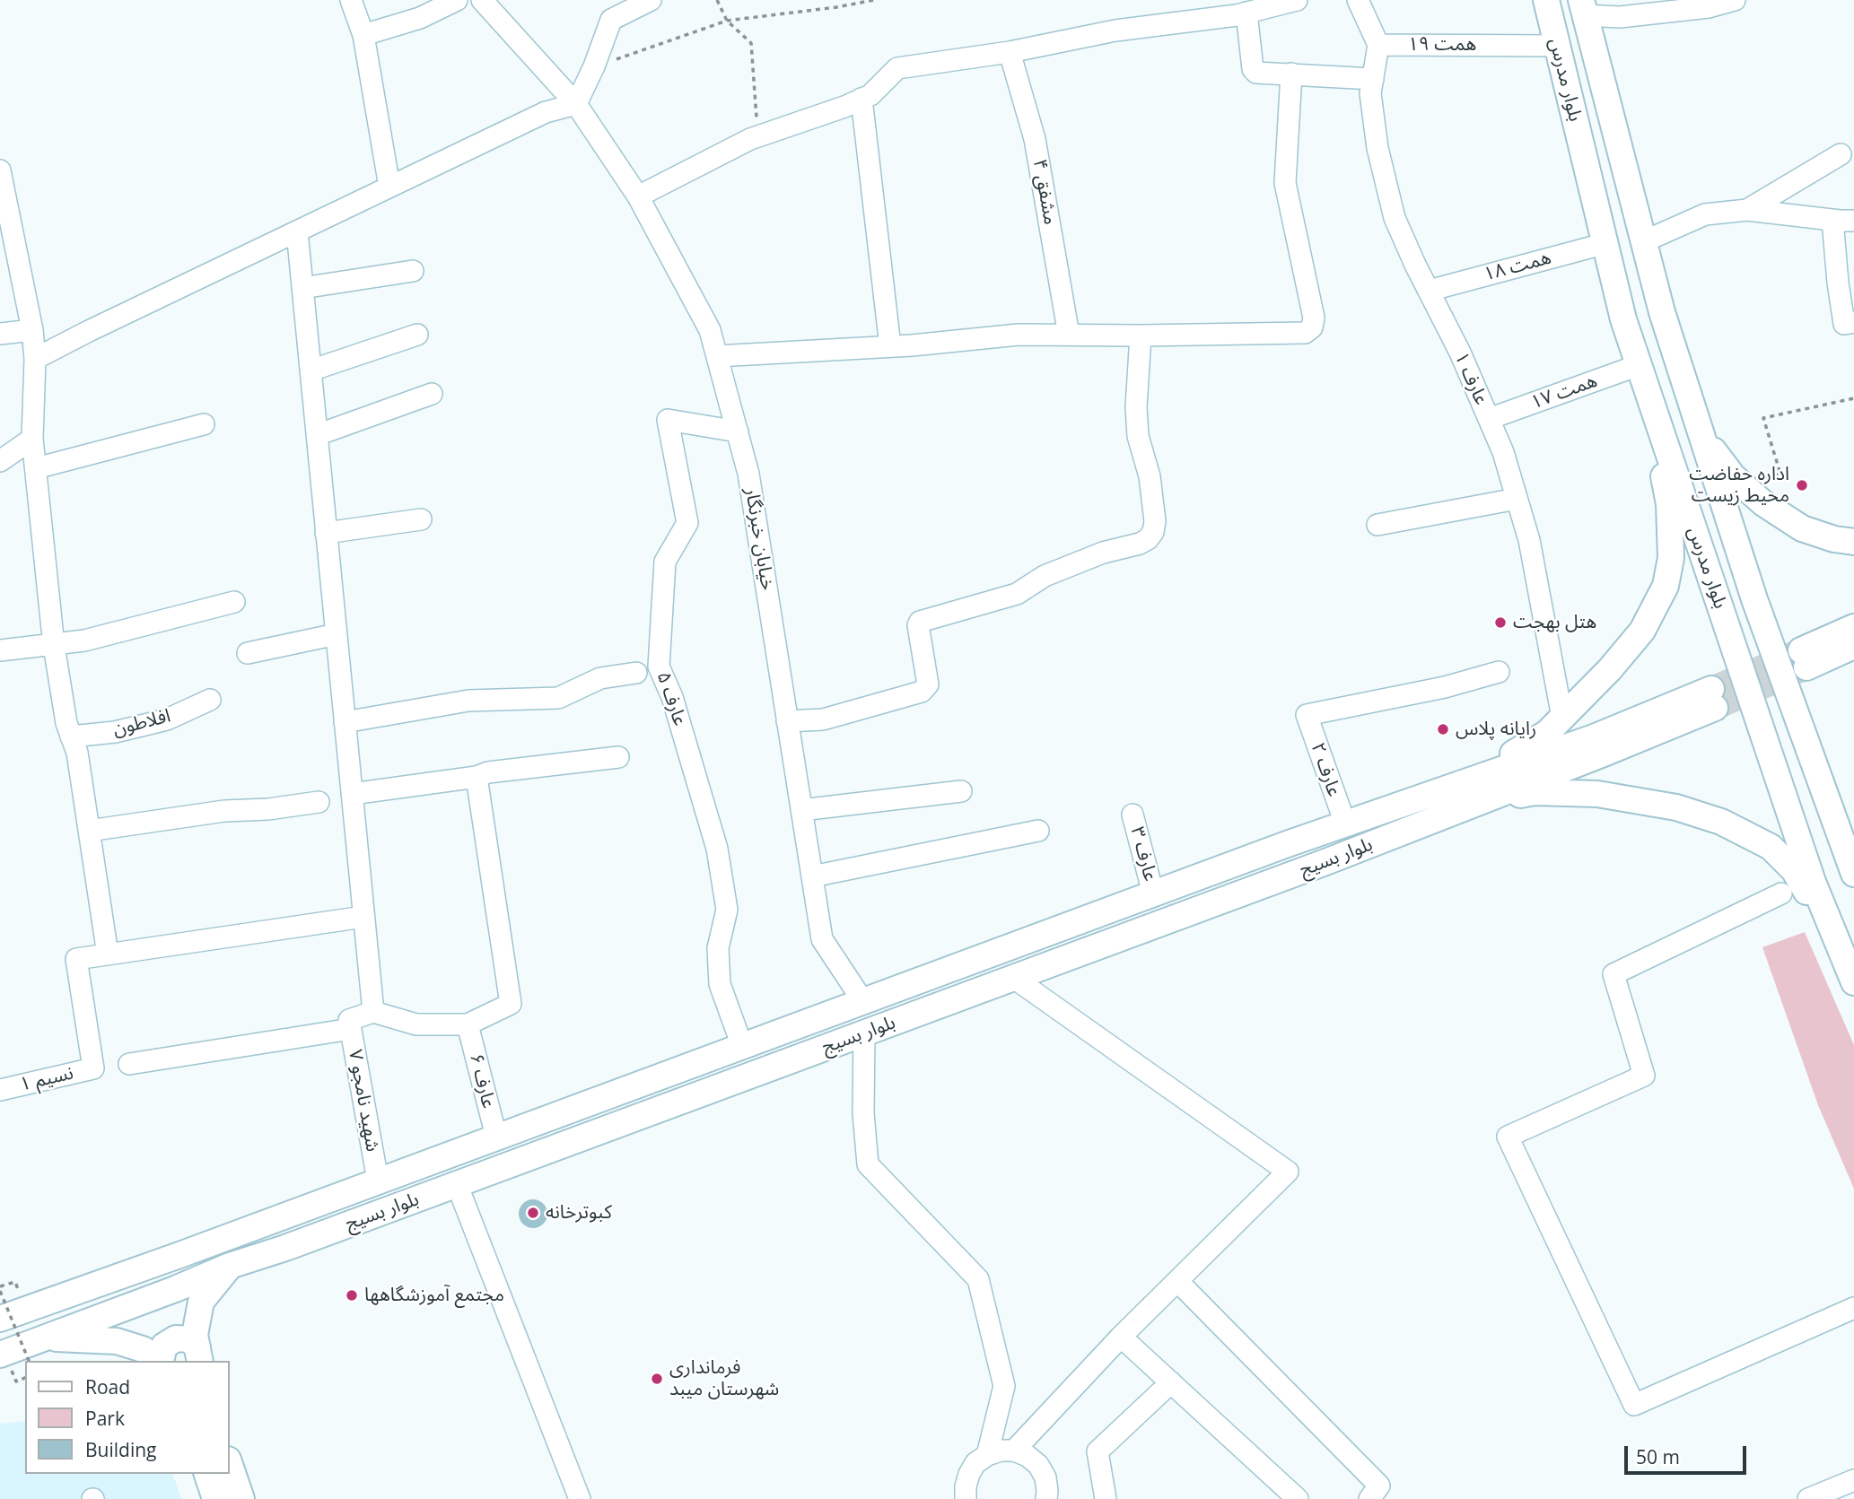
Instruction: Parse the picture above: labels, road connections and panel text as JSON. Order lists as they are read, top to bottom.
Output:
{
  "streets": {
    "main road": ["بلوار مدرس", "بلوار بسیج"],
    "street": [
      "همت ۱۹",
      "مشفق ۴",
      "همت ۱۸",
      "عارف ۱",
      "همت ۱۷",
      "خیابان خبرنگار",
      "عارف ۵",
      "افلاطون",
      "عارف ۲",
      "عارف ۳",
      "نسیم ۱",
      "عارف ۶",
      "شهید نامجو ۷"
    ]
  },
  "crossings": [
    ["همت ۱۹", "بلوار مدرس"],
    ["همت ۱۹", "عارف ۱"],
    ["بلوار مدرس", "همت ۱۸"],
    ["بلوار مدرس", "همت ۱۷"],
    ["همت ۱۸", "عارف ۱"],
    ["عارف ۱", "همت ۱۷"],
    ["خیابان خبرنگار", "عارف ۵"],
    ["خیابان خبرنگار", "بلوار بسیج"],
    ["عارف ۵", "بلوار بسیج"],
    ["عارف ۲", "بلوار بسیج"],
    ["عارف ۳", "بلوار بسیج"],
    ["بلوار بسیج", "عارف ۶"],
    ["بلوار بسیج", "شهید نامجو ۷"]
  ],
  "places": [
    "اداره حفاضت محیط زیست",
    "هتل بهجت",
    "رایانه پلاس",
    "کبوترخانه",
    "مجتمع آموزشگاهها",
    "فرمانداری شهرستان میبد"
  ],
  "legend": ["Road", "Park", "Building"],
  "scale_bar": "50 m"
}
